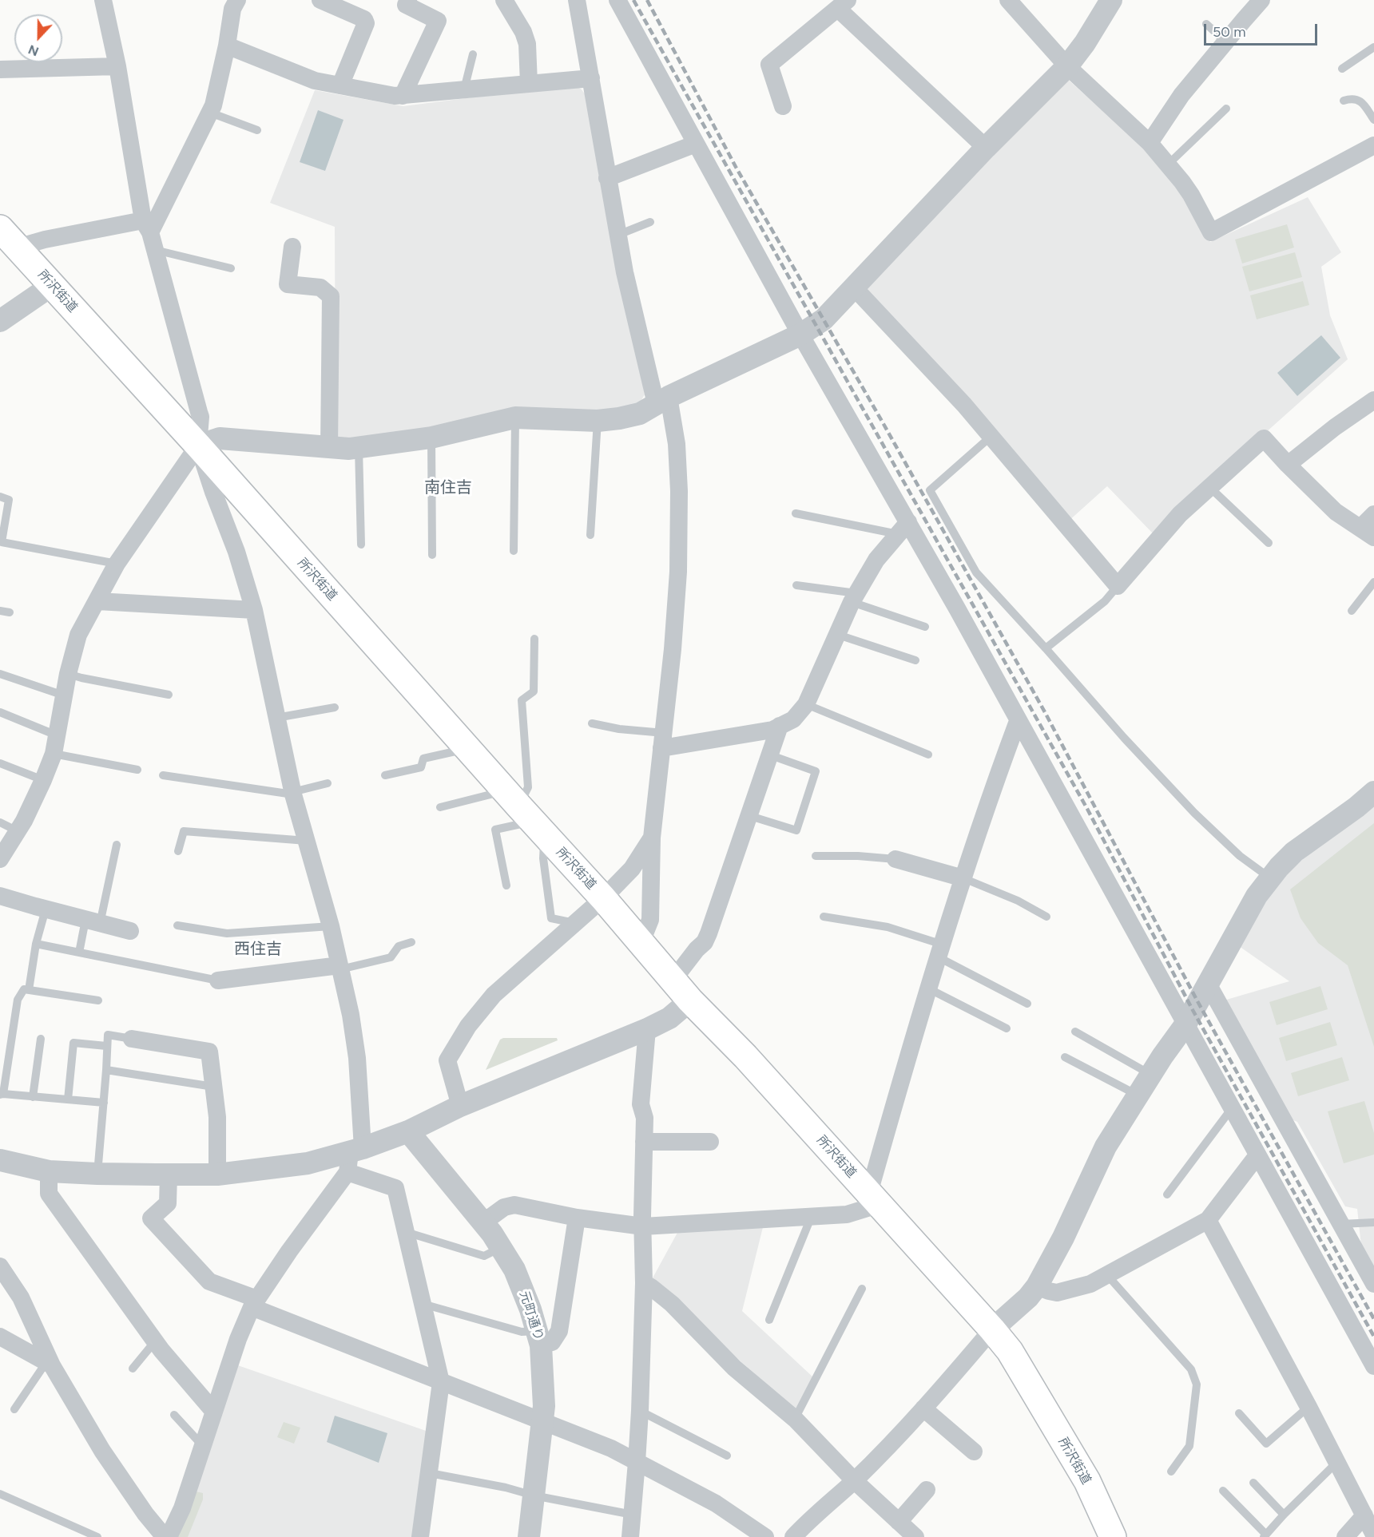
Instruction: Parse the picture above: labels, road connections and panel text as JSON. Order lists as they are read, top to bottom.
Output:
{
  "streets": {
    "main road": ["所沢街道"],
    "street": ["元町通り"]
  },
  "districts": ["南住吉", "西住吉"],
  "scale_bar": "50 m",
  "north": "bottom"
}
